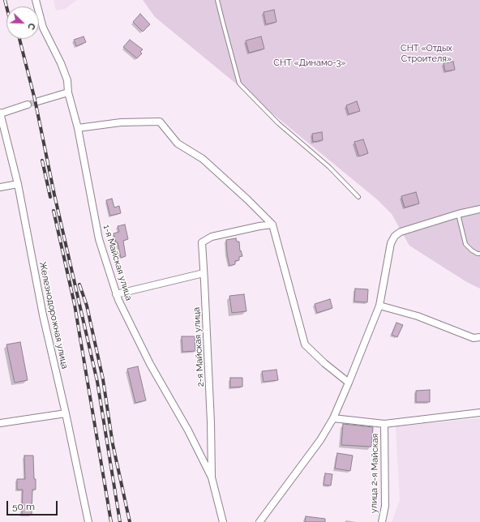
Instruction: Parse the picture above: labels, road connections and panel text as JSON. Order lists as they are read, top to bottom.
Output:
{
  "streets": {
    "street": [
      "1-я Майская улица",
      "Железнодорожная улица",
      "2-я Майская улица",
      "улица 2-я Майская"
    ]
  },
  "crossings": [
    ["1-я Майская улица", "2-я Майская улица"]
  ],
  "parks": ["СНТ «Отдых Строителя»", "СНТ «Динамо-3»"],
  "scale_bar": "50 m",
  "north": "bottom right"
}
